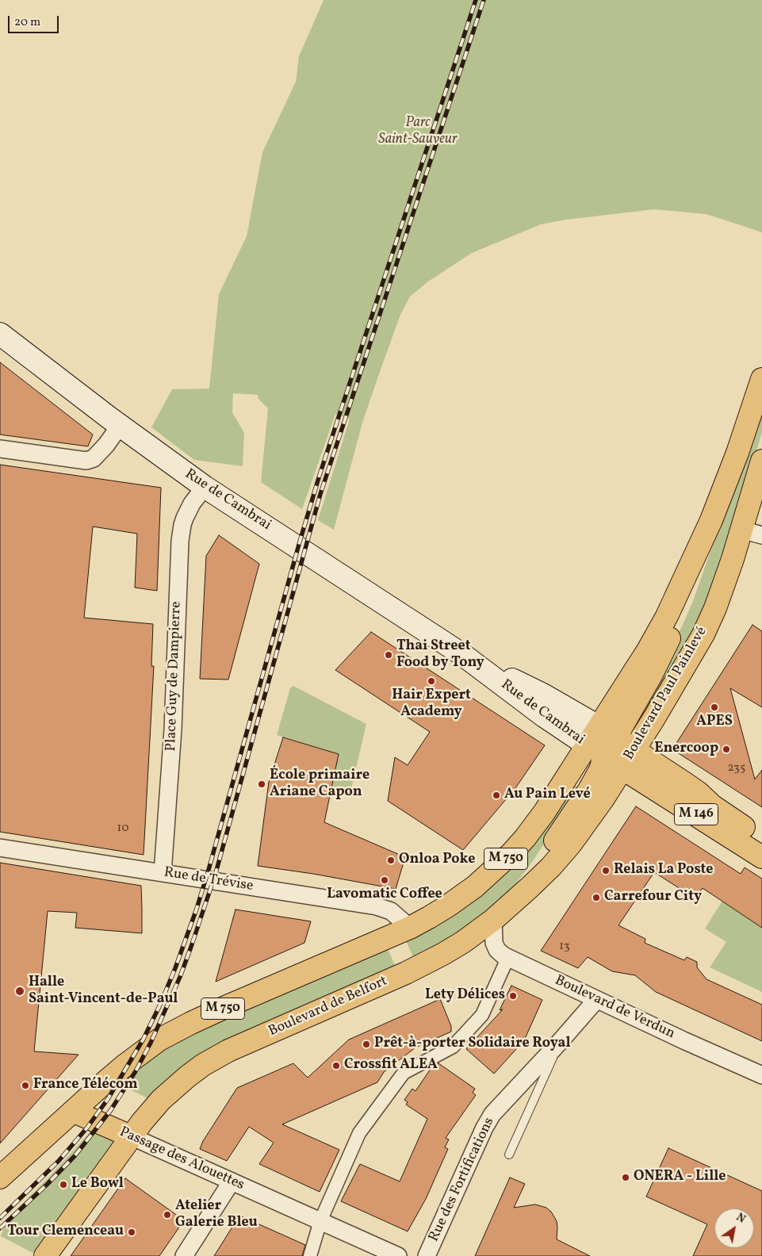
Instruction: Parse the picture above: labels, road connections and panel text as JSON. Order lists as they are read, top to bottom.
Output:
{
  "streets": {
    "main road": [
      "Rue de Cambrai",
      "Boulevard Paul Painlevé",
      "M 146",
      "M 750",
      "Boulevard de Belfort",
      "Passage des Alouettes"
    ],
    "street": [
      "Place Guy de Dampierre",
      "Rue de Trévise",
      "Boulevard de Verdun",
      "Rue des Fortifications"
    ]
  },
  "crossings": [
    ["Rue de Cambrai", "Place Guy de Dampierre"],
    ["Rue de Cambrai", "Boulevard Paul Painlevé"],
    ["Rue de Cambrai", "M 146"],
    ["Rue de Cambrai", "M 750"],
    ["Rue de Cambrai", "Boulevard de Belfort"],
    ["Place Guy de Dampierre", "Rue de Trévise"],
    ["Boulevard Paul Painlevé", "M 146"],
    ["Boulevard Paul Painlevé", "Boulevard de Belfort"],
    ["M 146", "Boulevard de Belfort"],
    ["M 750", "Rue de Trévise"],
    ["M 750", "Boulevard de Belfort"],
    ["M 750", "Boulevard de Verdun"],
    ["M 750", "Passage des Alouettes"],
    ["Boulevard de Belfort", "Boulevard de Verdun"],
    ["Boulevard de Belfort", "Passage des Alouettes"],
    ["Boulevard de Verdun", "Rue des Fortifications"]
  ],
  "parks": ["Parc Saint-Sauveur"],
  "places": [
    "Thai Street Food by Tony",
    "Hair Expert Academy",
    "APES",
    "Enercoop",
    "École primaire Ariane Capon",
    "Au Pain Levé",
    "Onloa Poke",
    "Relais La Poste",
    "Lavomatic Coffee",
    "Carrefour City",
    "Halle Saint-Vincent-de-Paul",
    "Lety Délices",
    "Prêt-à-porter Solidaire Royal",
    "Crossfit ALEA",
    "France Télécom",
    "ONERA - Lille",
    "Le Bowl",
    "Atelier Galerie Bleu",
    "Tour Clemenceau"
  ],
  "house_numbers": ["235", "10", "13"],
  "scale_bar": "20 m",
  "north": "top right"
}
